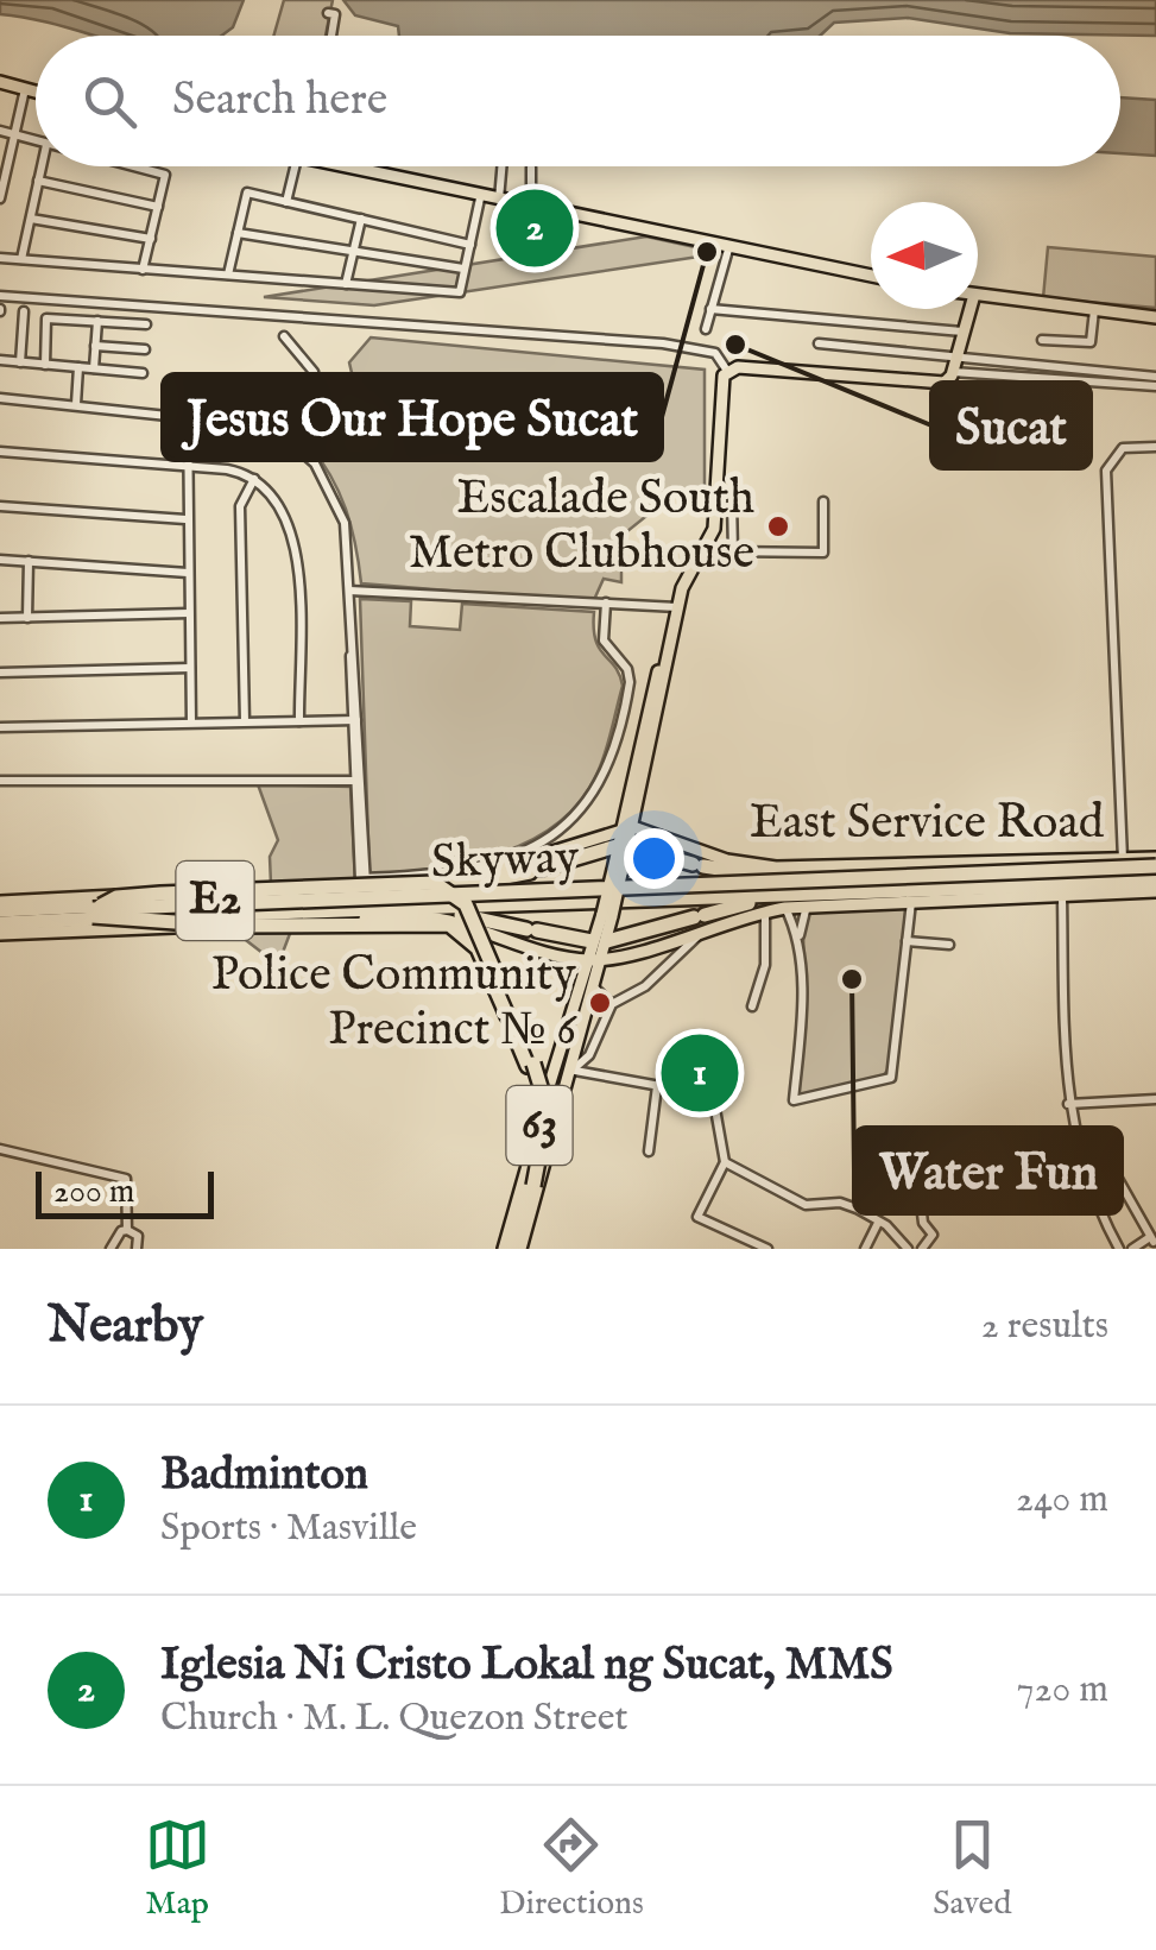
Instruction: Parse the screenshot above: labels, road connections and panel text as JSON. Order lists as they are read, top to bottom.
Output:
{
  "streets": {
    "highway": ["Skyway", "E2"],
    "main road": ["East Service Road", "63"]
  },
  "crossings": [
    ["East Service Road", "Skyway"],
    ["East Service Road", "E2"],
    ["East Service Road", "63"],
    ["Skyway", "E2"]
  ],
  "places": [
    "Jesus Our Hope Sucat",
    "Sucat",
    "Escalade South Metro Clubhouse",
    "Water Fun",
    "Police Community Precinct № 6"
  ],
  "scale_bar": "200 m",
  "north": "left",
  "page": {
    "search": "Search here",
    "pins": ["2", "1"],
    "scale": "200 m",
    "heading": ["Nearby", "2 results"],
    "list": [
      {
        "mark": "1",
        "name": "Badminton",
        "note": "Sports · Masville",
        "value": "240 m"
      },
      {
        "mark": "2",
        "name": "Iglesia Ni Cristo Lokal ng Sucat, MMS",
        "note": "Church · M. L. Quezon Street",
        "value": "720 m"
      }
    ],
    "nav": ["Map", "Directions", "Saved"]
  }
}
